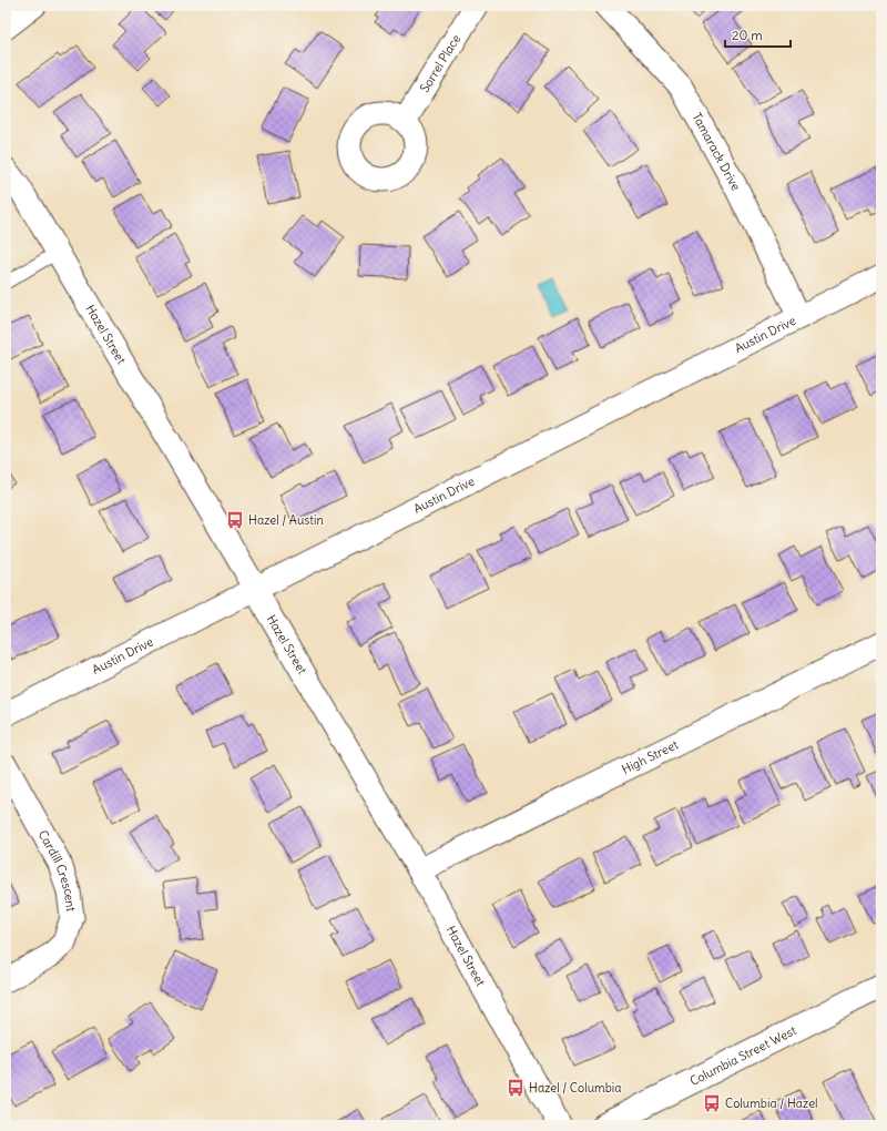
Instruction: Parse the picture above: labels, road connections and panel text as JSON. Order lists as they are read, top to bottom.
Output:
{
  "streets": {
    "main road": ["Columbia Street West"],
    "street": [
      "Sorrel Place",
      "Tamarack Drive",
      "Hazel Street",
      "Austin Drive",
      "High Street",
      "Cardill Crescent"
    ]
  },
  "crossings": [
    ["Tamarack Drive", "Austin Drive"],
    ["Hazel Street", "Austin Drive"],
    ["Hazel Street", "High Street"]
  ],
  "places": {
    "bus stop": ["Hazel / Austin", "Hazel / Columbia", "Columbia / Hazel"]
  },
  "scale_bar": "20 m"
}
